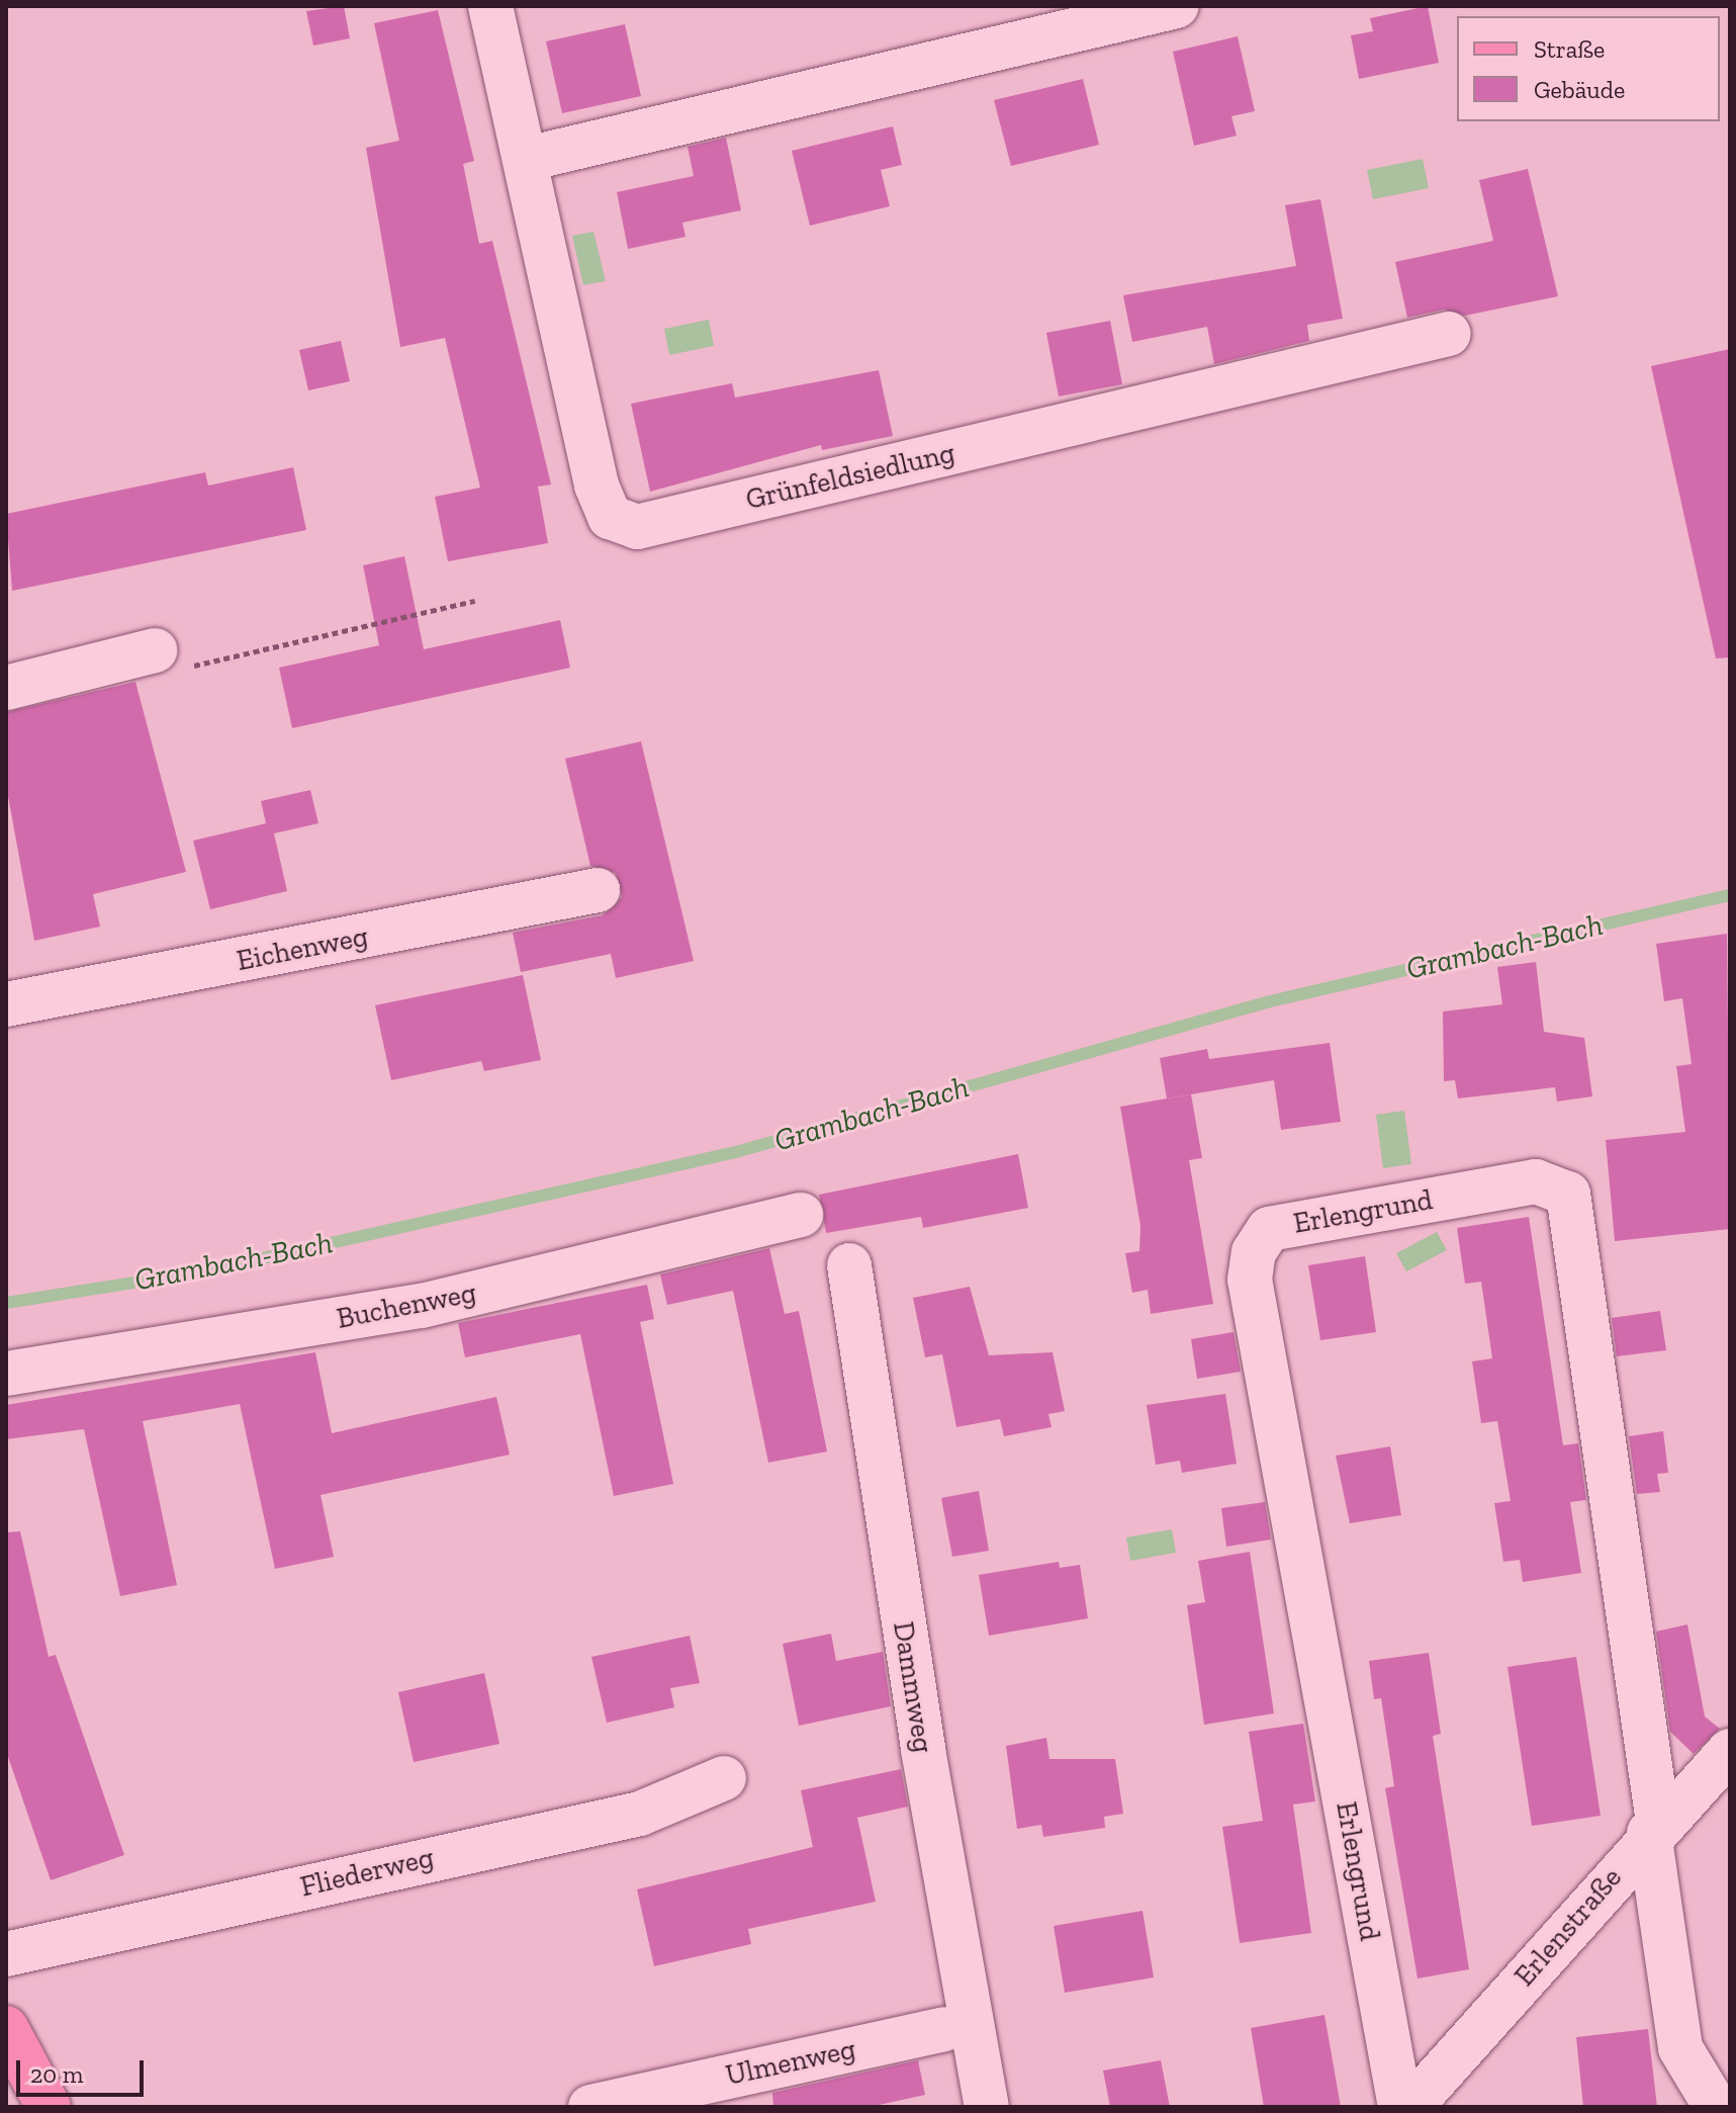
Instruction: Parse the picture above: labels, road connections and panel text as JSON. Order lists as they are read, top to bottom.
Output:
{
  "streets": {
    "street": [
      "Grünfeldsiedlung",
      "Eichenweg",
      "Erlengrund",
      "Buchenweg",
      "Dammweg",
      "Fliederweg",
      "Erlenstraße",
      "Ulmenweg"
    ]
  },
  "crossings": [
    ["Erlengrund", "Erlenstraße"]
  ],
  "water": ["Grambach-Bach"],
  "legend": ["Straße", "Gebäude"],
  "scale_bar": "20 m"
}
